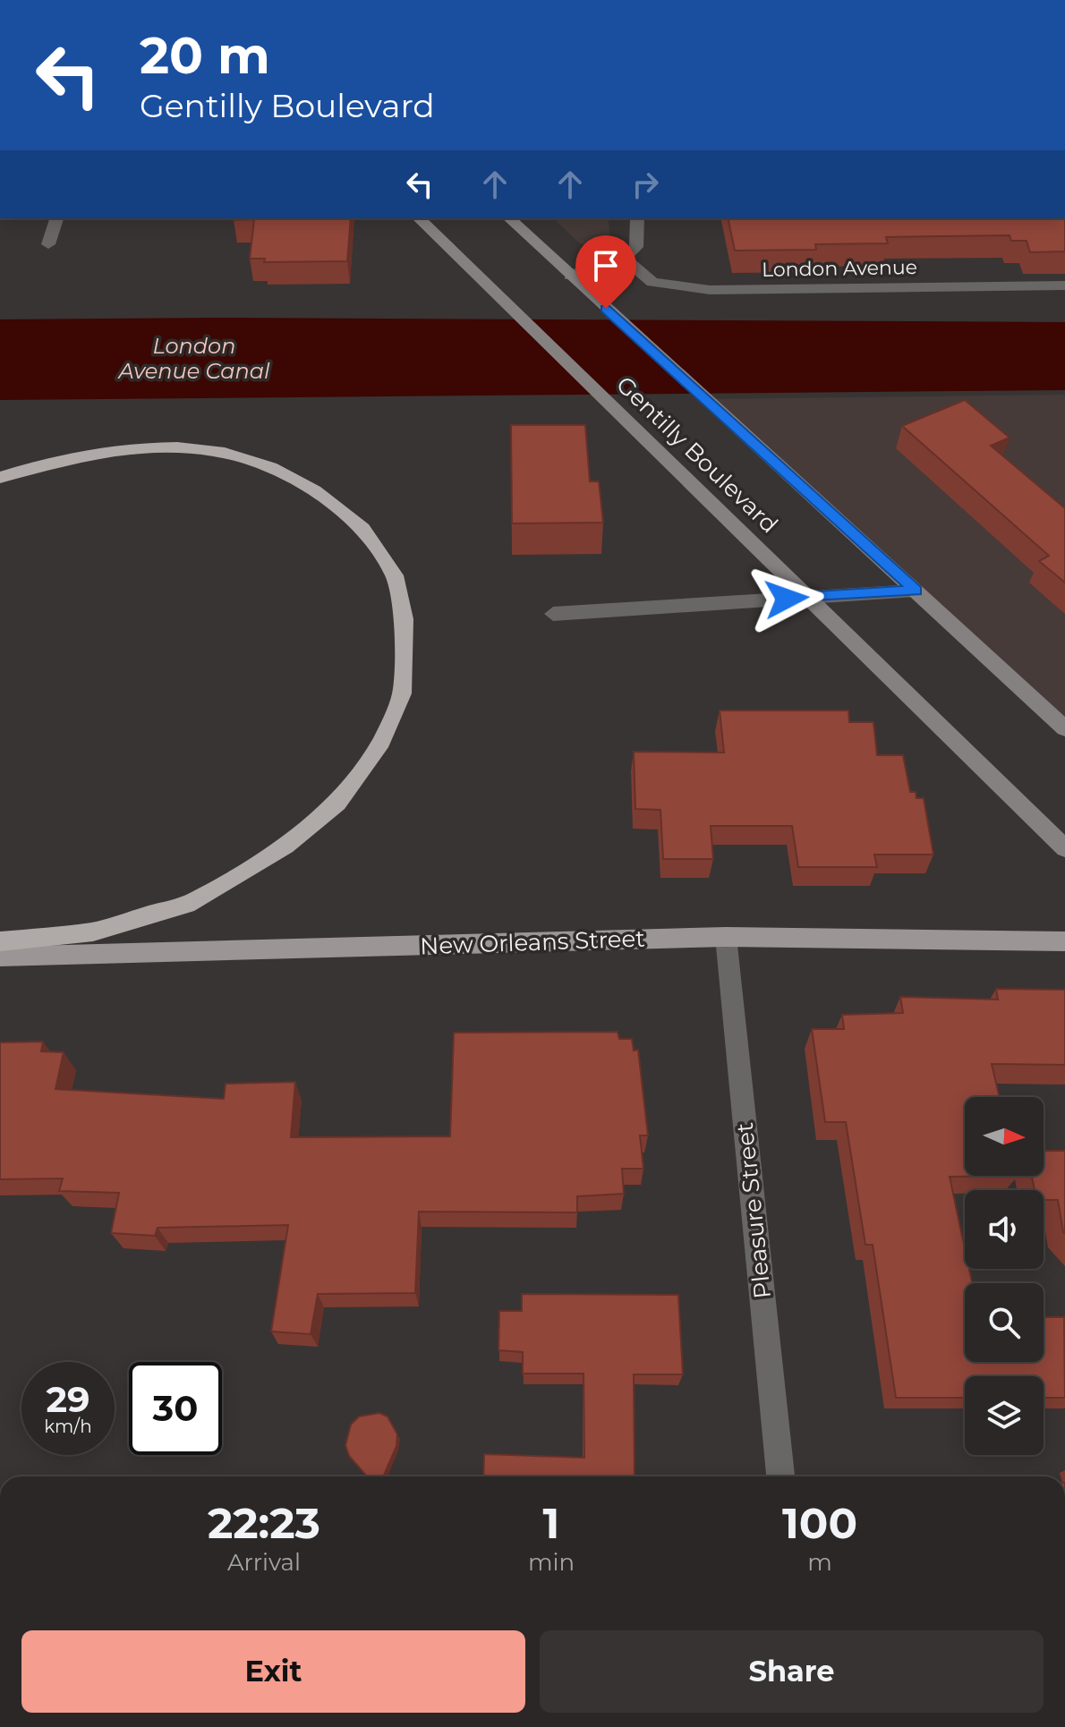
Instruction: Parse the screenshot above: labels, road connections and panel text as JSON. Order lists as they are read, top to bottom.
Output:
{
  "streets": {
    "main road": ["Gentilly Boulevard", "New Orleans Street"],
    "street": ["London Avenue", "Pleasure Street"]
  },
  "crossings": [
    ["New Orleans Street", "Pleasure Street"]
  ],
  "water": ["London Avenue Canal"],
  "north": "right",
  "page": {
    "turn": ["20 m", "Gentilly Boulevard"],
    "speed": "29 km/h",
    "limit": "30",
    "eta": [
      "22:23",
      "Arrival",
      "1",
      "min",
      "100",
      "m"
    ],
    "buttons": ["Exit", "Share"]
  }
}
